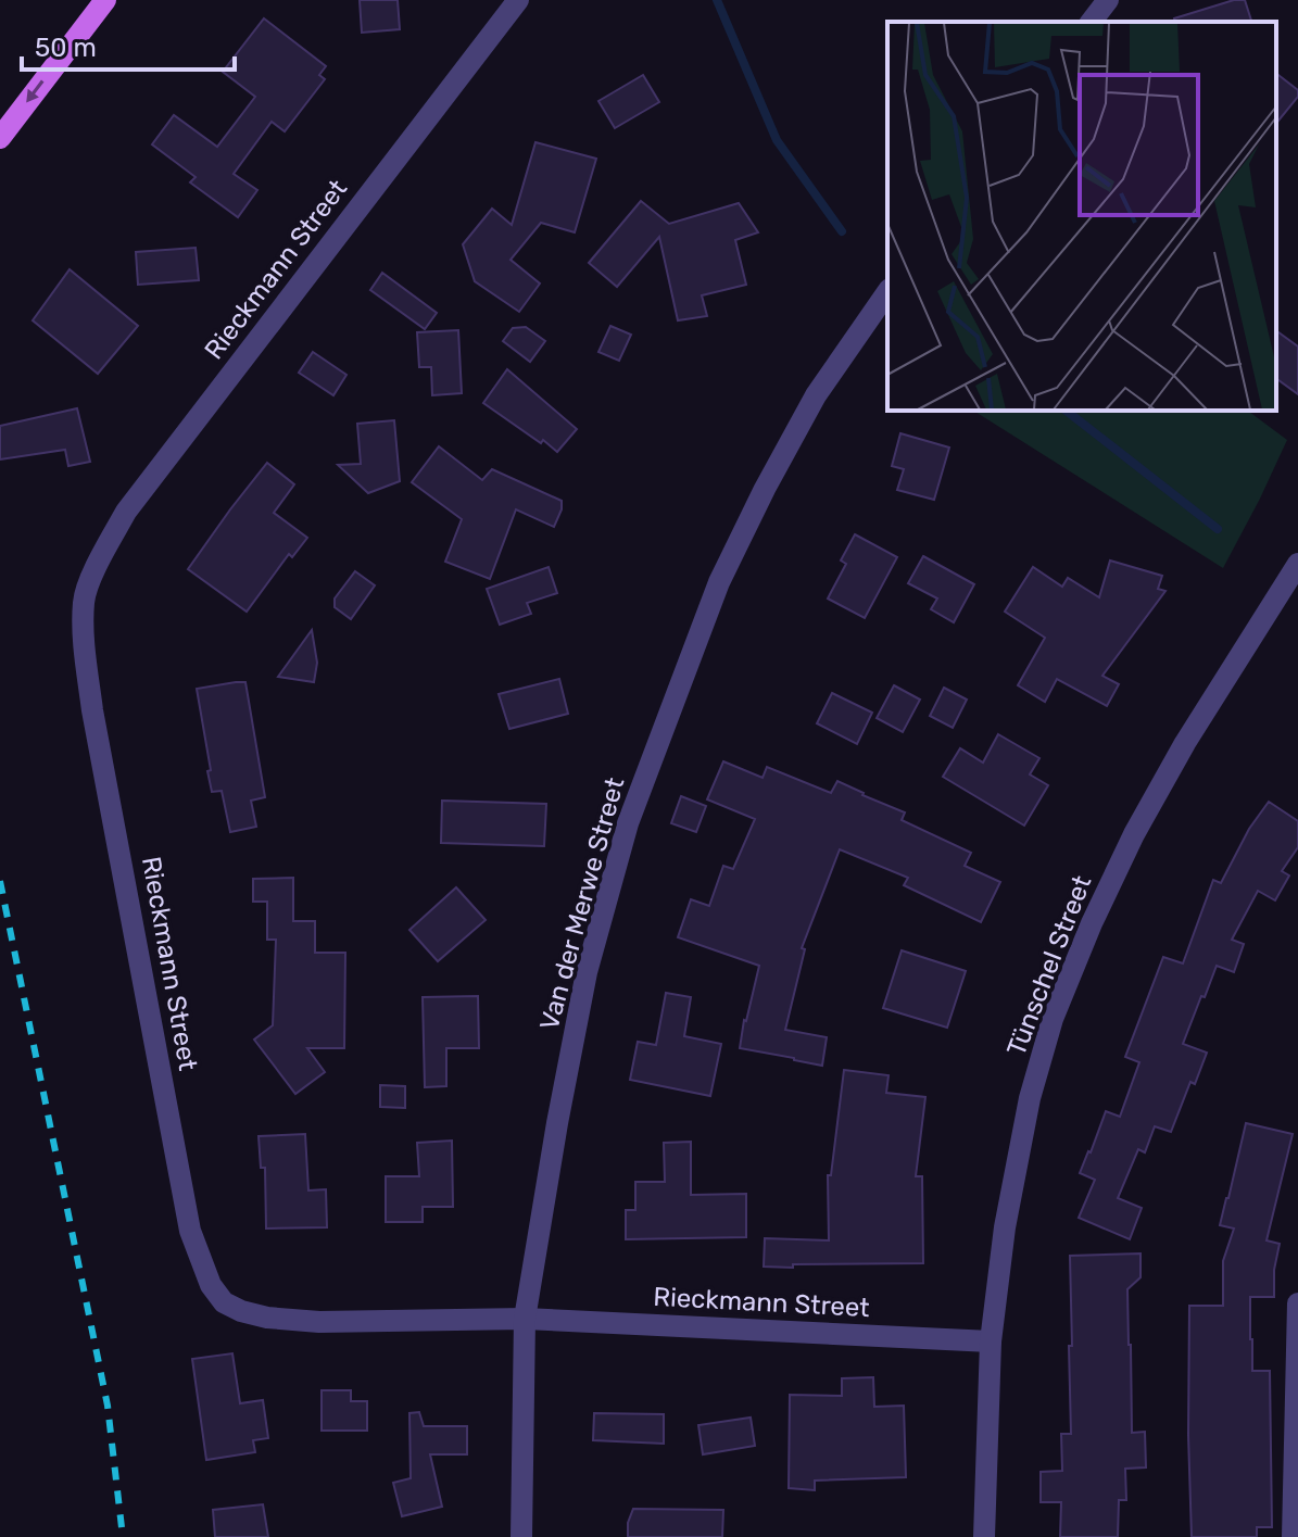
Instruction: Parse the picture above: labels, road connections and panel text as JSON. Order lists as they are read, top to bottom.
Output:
{
  "streets": {
    "street": ["Rieckmann Street", "Van der Merwe Street", "Tünschel Street"]
  },
  "crossings": [
    ["Rieckmann Street", "Van der Merwe Street"],
    ["Rieckmann Street", "Tünschel Street"]
  ],
  "scale_bar": "50 m"
}
